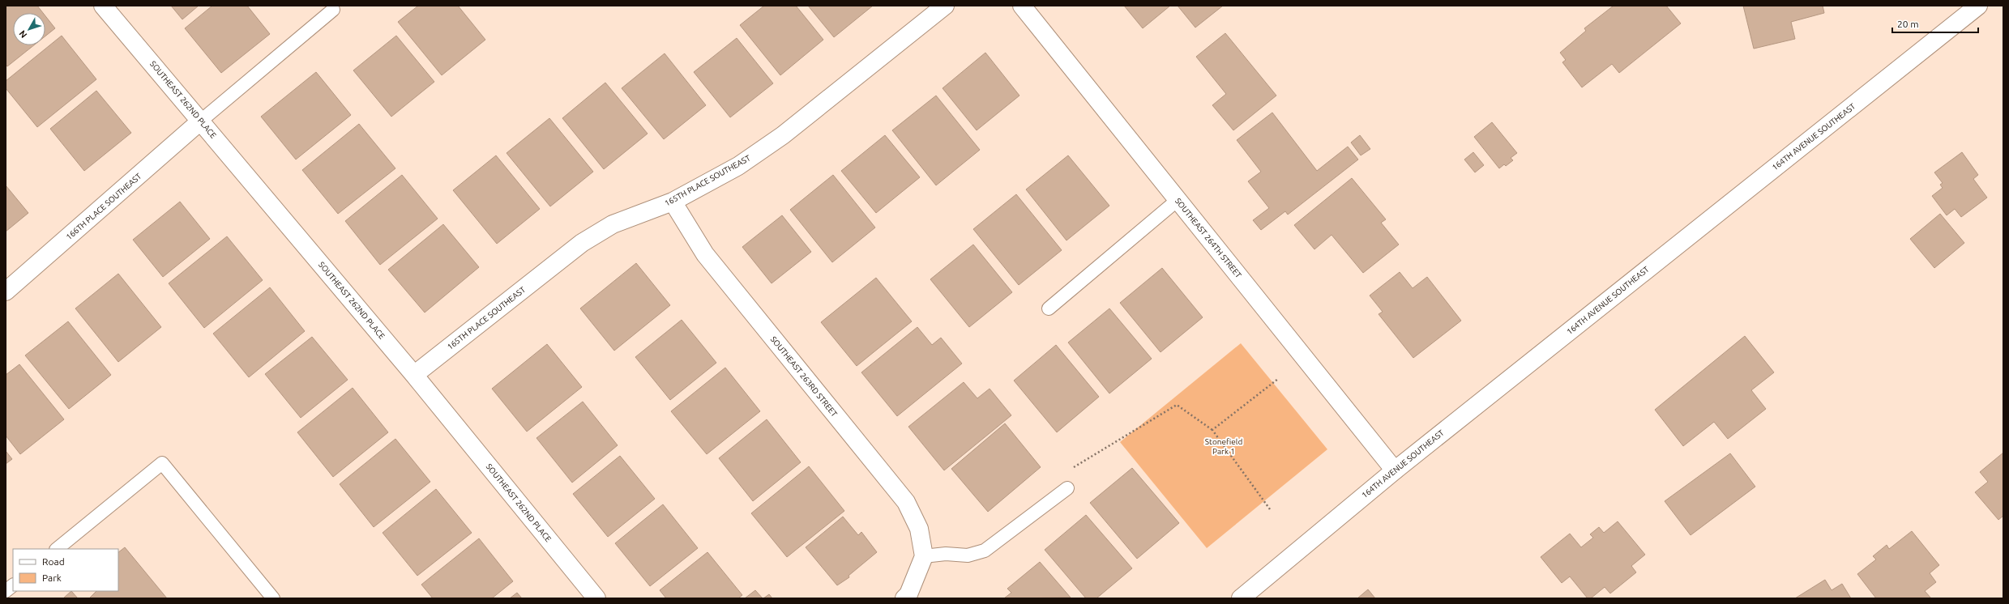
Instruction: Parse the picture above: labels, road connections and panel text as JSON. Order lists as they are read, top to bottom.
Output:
{
  "streets": {
    "street": [
      "SOUTHEAST 262ND PLACE",
      "164TH AVENUE SOUTHEAST",
      "165TH PLACE SOUTHEAST",
      "166TH PLACE SOUTHEAST",
      "SOUTHEAST 264TH STREET",
      "SOUTHEAST 263RD STREET"
    ]
  },
  "crossings": [
    ["SOUTHEAST 262ND PLACE", "165TH PLACE SOUTHEAST"],
    ["SOUTHEAST 262ND PLACE", "166TH PLACE SOUTHEAST"],
    ["164TH AVENUE SOUTHEAST", "SOUTHEAST 264TH STREET"],
    ["165TH PLACE SOUTHEAST", "SOUTHEAST 263RD STREET"]
  ],
  "parks": ["Stonefield Park 1"],
  "legend": ["Road", "Park"],
  "scale_bar": "20 m",
  "north": "bottom left"
}
